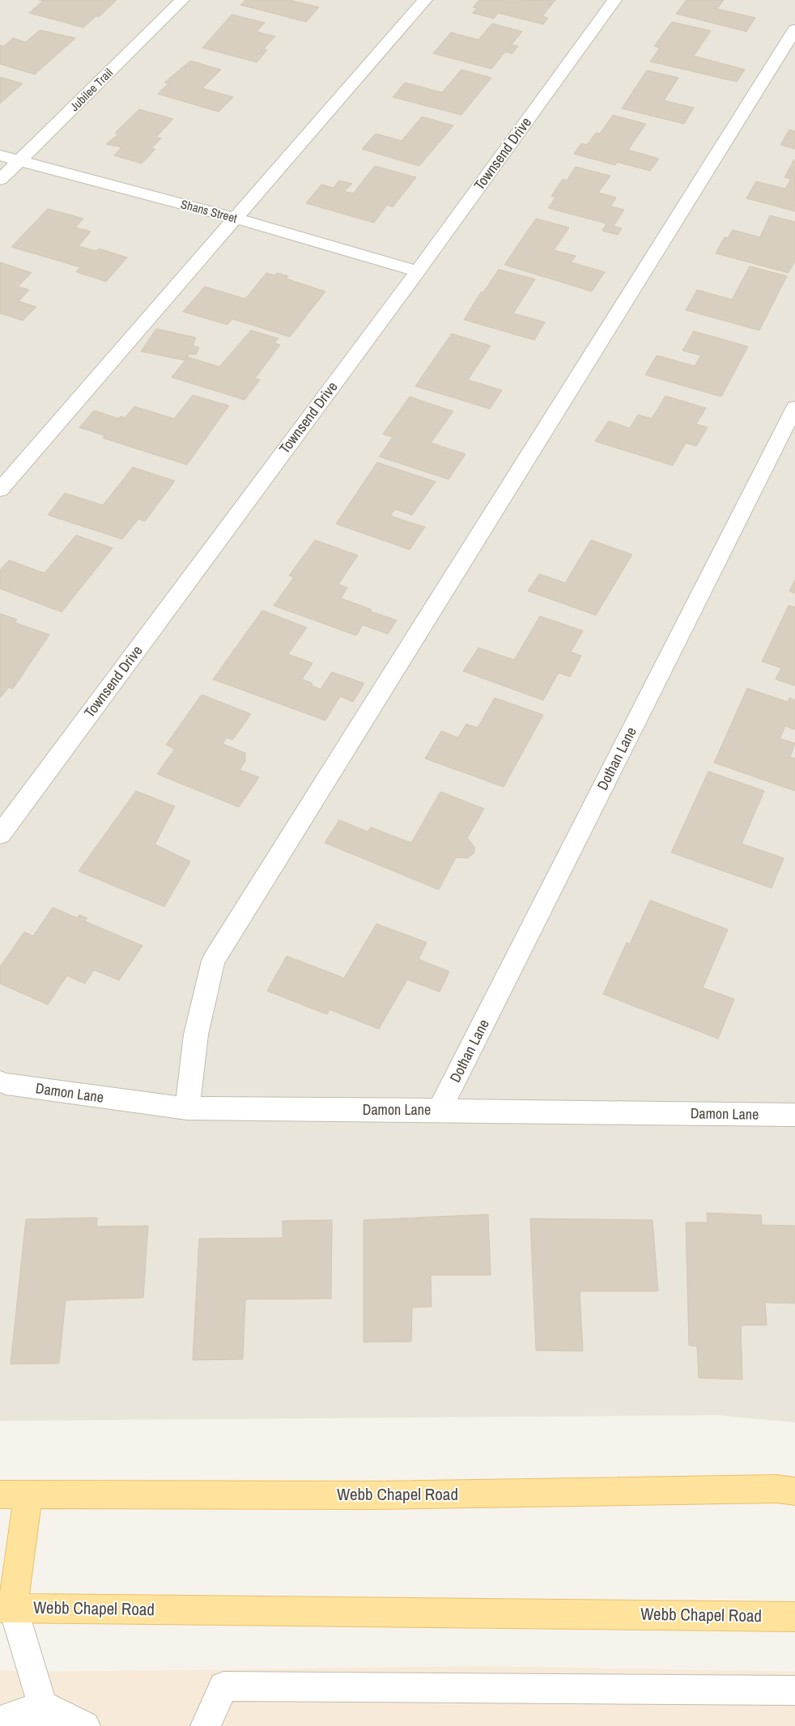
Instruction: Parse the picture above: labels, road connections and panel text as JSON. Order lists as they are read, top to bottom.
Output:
{
  "streets": {
    "main road": ["Webb Chapel Road"],
    "street": [
      "Jubilee Trail",
      "Townsend Drive",
      "Shans Street",
      "Dothan Lane",
      "Damon Lane"
    ]
  },
  "crossings": [
    ["Jubilee Trail", "Shans Street"],
    ["Townsend Drive", "Shans Street"],
    ["Dothan Lane", "Damon Lane"]
  ]
}
